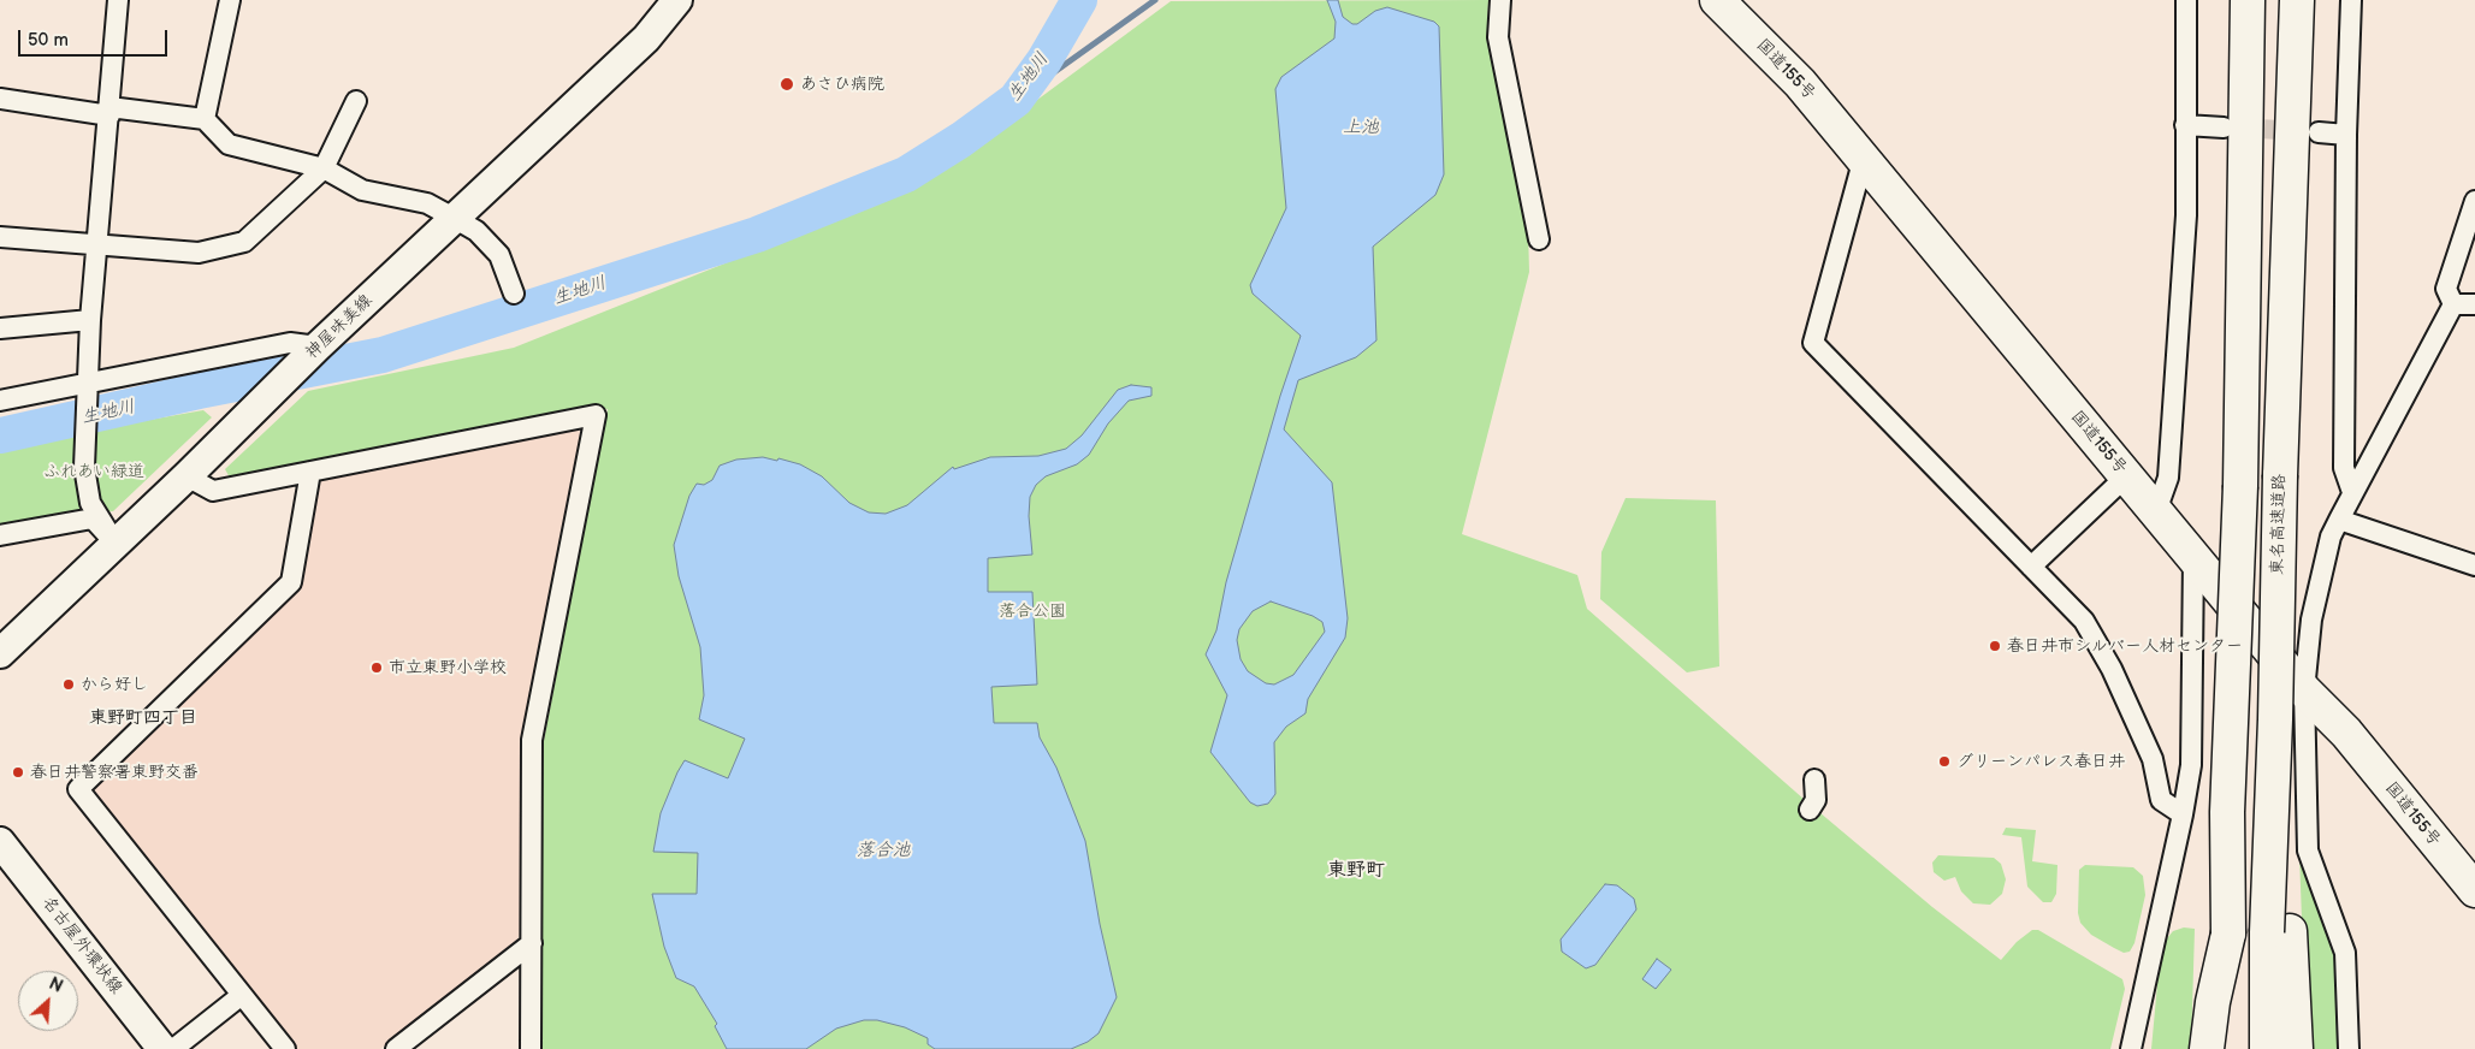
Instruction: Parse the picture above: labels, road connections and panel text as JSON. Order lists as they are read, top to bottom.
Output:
{
  "streets": {
    "highway": ["国道155号", "東名高速道路"],
    "main road": ["神屋味美線", "名古屋外環状線"]
  },
  "districts": ["東野町四丁目", "東野町"],
  "water": ["生地川", "上池", "落合池"],
  "parks": ["ふれあい緑道", "落合公園"],
  "places": [
    "あさひ病院",
    "春日井市シルバー人材センター",
    "市立東野小学校",
    "から好し",
    "グリーンパレス春日井",
    "春日井警察署東野交番"
  ],
  "scale_bar": "50 m",
  "north": "top right"
}
